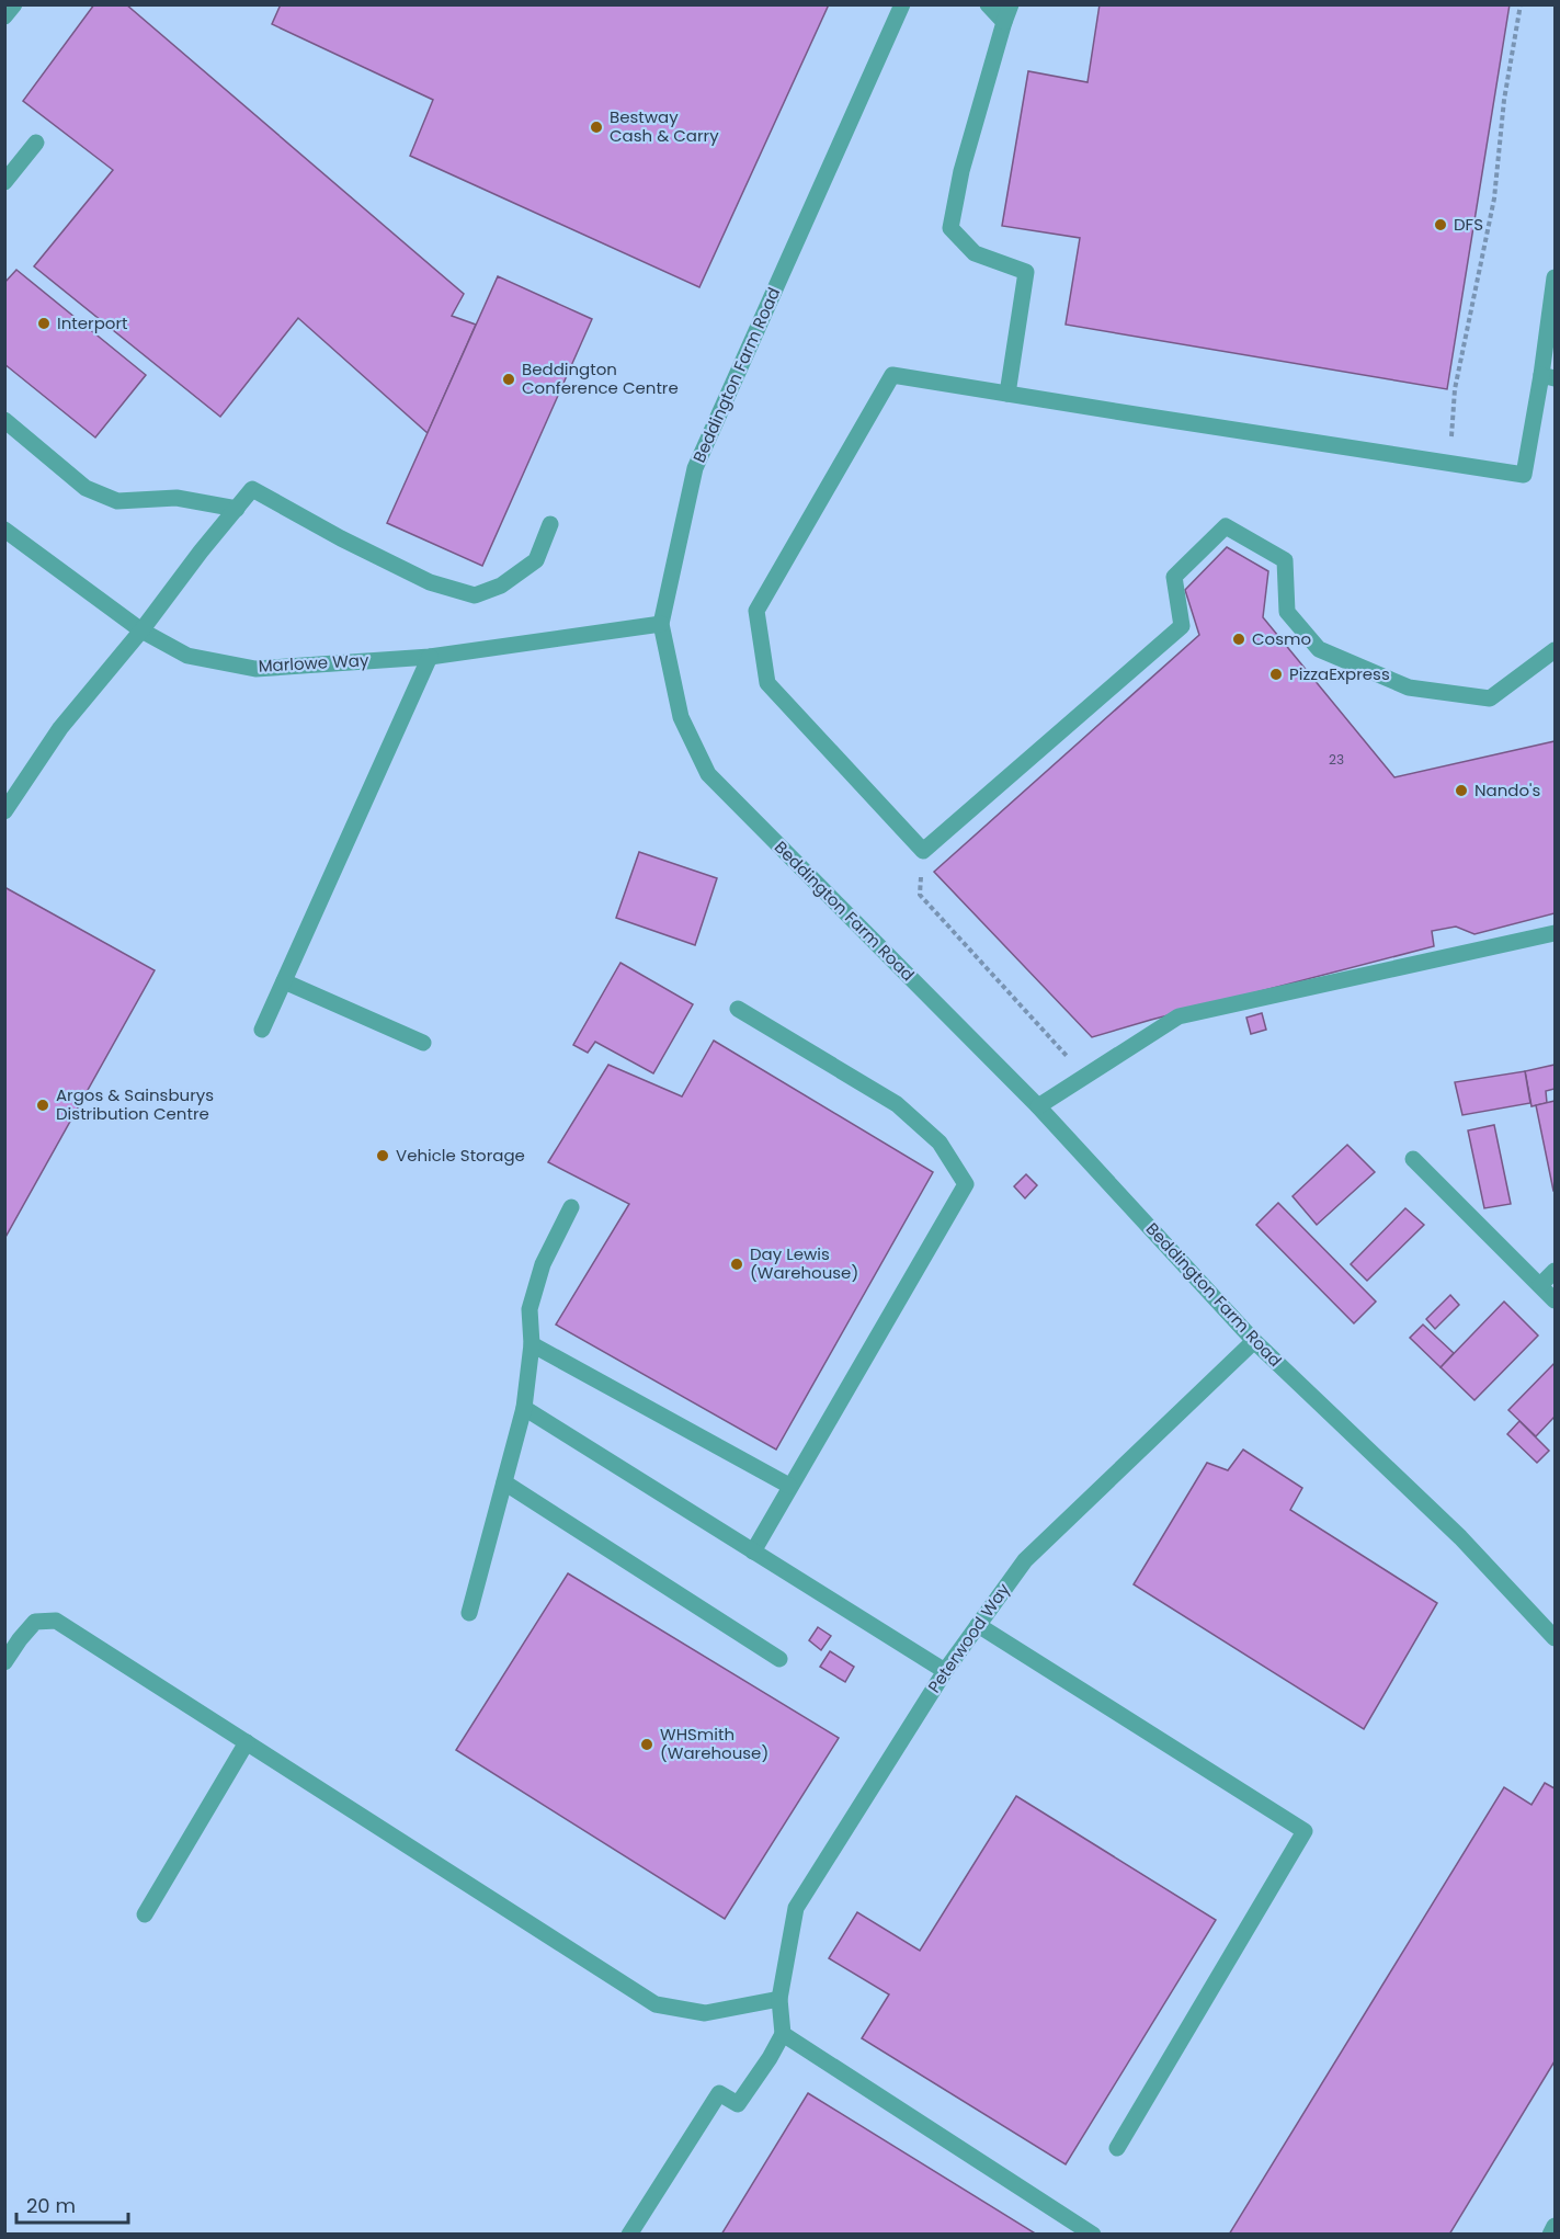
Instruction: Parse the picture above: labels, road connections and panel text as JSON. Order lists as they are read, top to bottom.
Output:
{
  "streets": {
    "street": ["Beddington Farm Road", "Marlowe Way", "Peterwood Way"]
  },
  "crossings": [
    ["Beddington Farm Road", "Marlowe Way"],
    ["Beddington Farm Road", "Peterwood Way"]
  ],
  "places": [
    "Bestway Cash & Carry",
    "DFS",
    "Interport",
    "Beddington Conference Centre",
    "Cosmo",
    "PizzaExpress",
    "Nando's",
    "Argos & Sainsburys Distribution Centre",
    "Vehicle Storage",
    "Day Lewis (Warehouse)",
    "WHSmith (Warehouse)"
  ],
  "house_numbers": ["23"],
  "scale_bar": "20 m"
}
